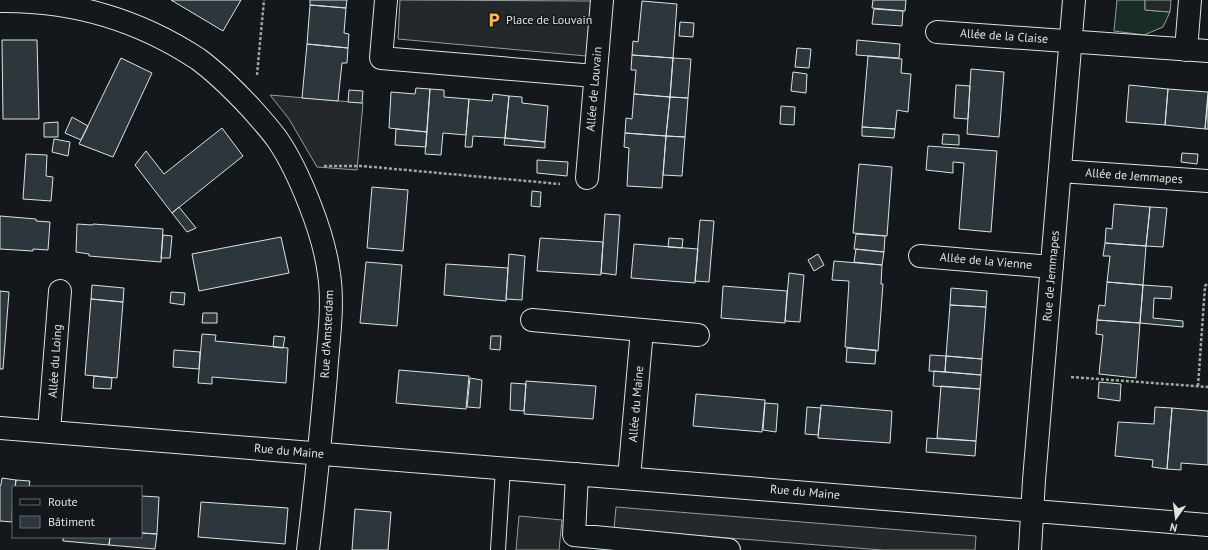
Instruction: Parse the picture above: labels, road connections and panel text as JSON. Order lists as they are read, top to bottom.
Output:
{
  "streets": {
    "street": [
      "Allée de la Claise",
      "Allée de Louvain",
      "Allée de Jemmapes",
      "Allée de la Vienne",
      "Rue de Jemmapes",
      "Rue d'Amsterdam",
      "Allée du Loing",
      "Allée du Maine",
      "Rue du Maine"
    ]
  },
  "crossings": [
    ["Allée de la Claise", "Rue de Jemmapes"],
    ["Allée de Jemmapes", "Rue de Jemmapes"],
    ["Allée de la Vienne", "Rue de Jemmapes"],
    ["Rue de Jemmapes", "Rue du Maine"],
    ["Rue d'Amsterdam", "Rue du Maine"],
    ["Allée du Loing", "Rue du Maine"],
    ["Allée du Maine", "Rue du Maine"]
  ],
  "places": {
    "parking": ["Place de Louvain"]
  },
  "legend": ["Route", "Bâtiment"],
  "north": "bottom"
}
